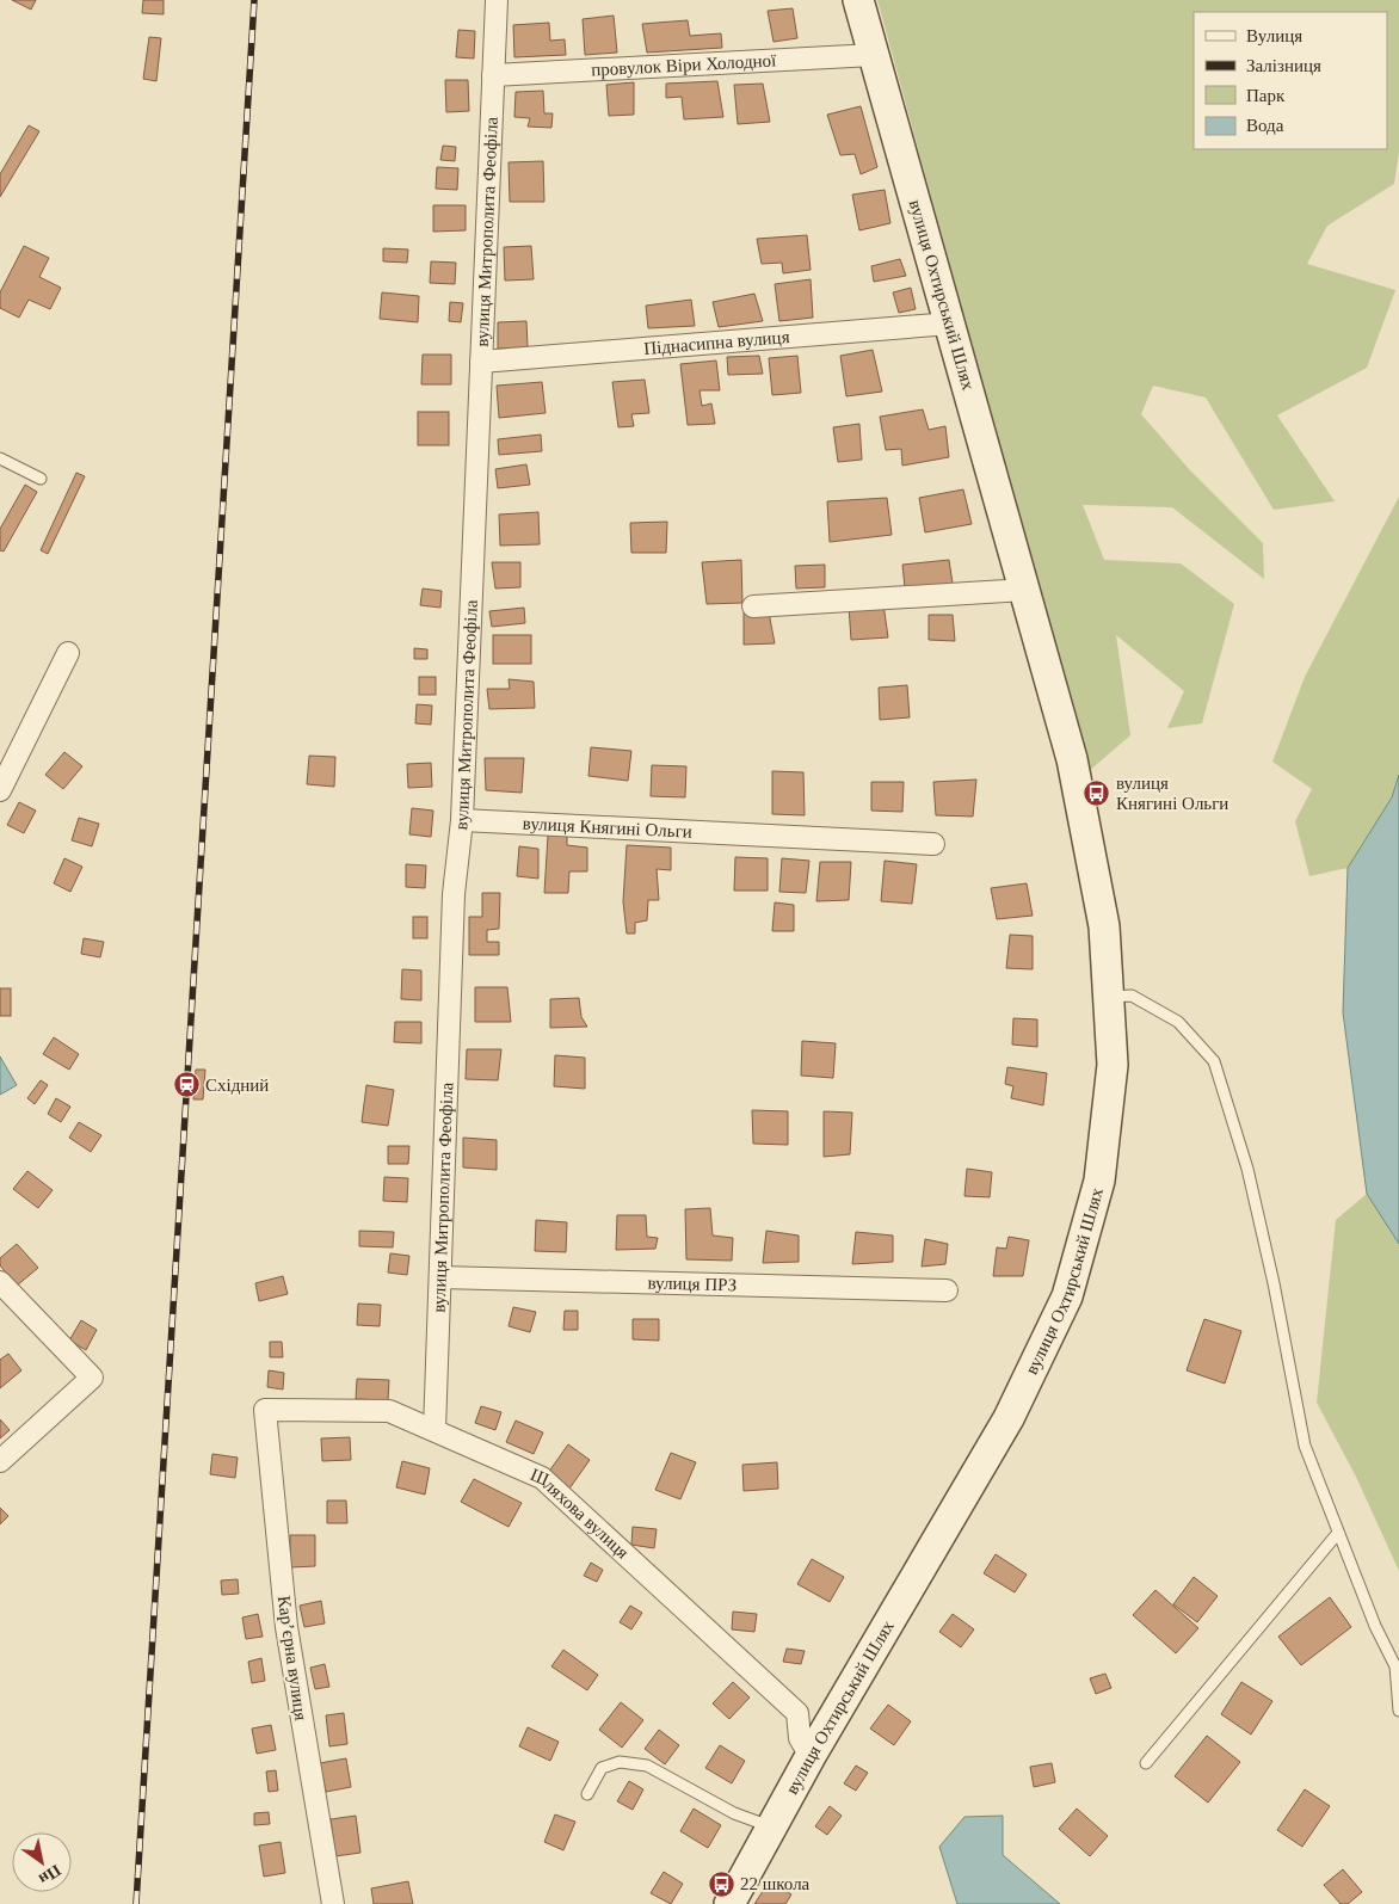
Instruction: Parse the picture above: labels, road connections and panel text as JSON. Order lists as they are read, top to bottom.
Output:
{
  "streets": {
    "main road": ["вулиця Охтирський Шлях"],
    "street": [
      "провулок Віри Холодної",
      "вулиця Митрополита Феофіла",
      "Піднасипна вулиця",
      "вулиця Княгині Ольги",
      "вулиця ПРЗ",
      "Шляхова вулиця",
      "Карʼєрна вулиця"
    ]
  },
  "crossings": [
    ["провулок Віри Холодної", "вулиця Митрополита Феофіла"],
    ["провулок Віри Холодної", "вулиця Охтирський Шлях"],
    ["вулиця Митрополита Феофіла", "Піднасипна вулиця"],
    ["вулиця Митрополита Феофіла", "вулиця Княгині Ольги"],
    ["вулиця Митрополита Феофіла", "вулиця ПРЗ"],
    ["вулиця Митрополита Феофіла", "Шляхова вулиця"],
    ["вулиця Охтирський Шлях", "Піднасипна вулиця"],
    ["вулиця Охтирський Шлях", "Шляхова вулиця"],
    ["Шляхова вулиця", "Карʼєрна вулиця"]
  ],
  "places": {
    "bus stop": ["вулиця Княгині Ольги", "22 школа"],
    "station": ["Східний"]
  },
  "legend": [
    "Вулиця",
    "Залізниця",
    "Парк",
    "Вода"
  ],
  "north": "bottom right"
}
